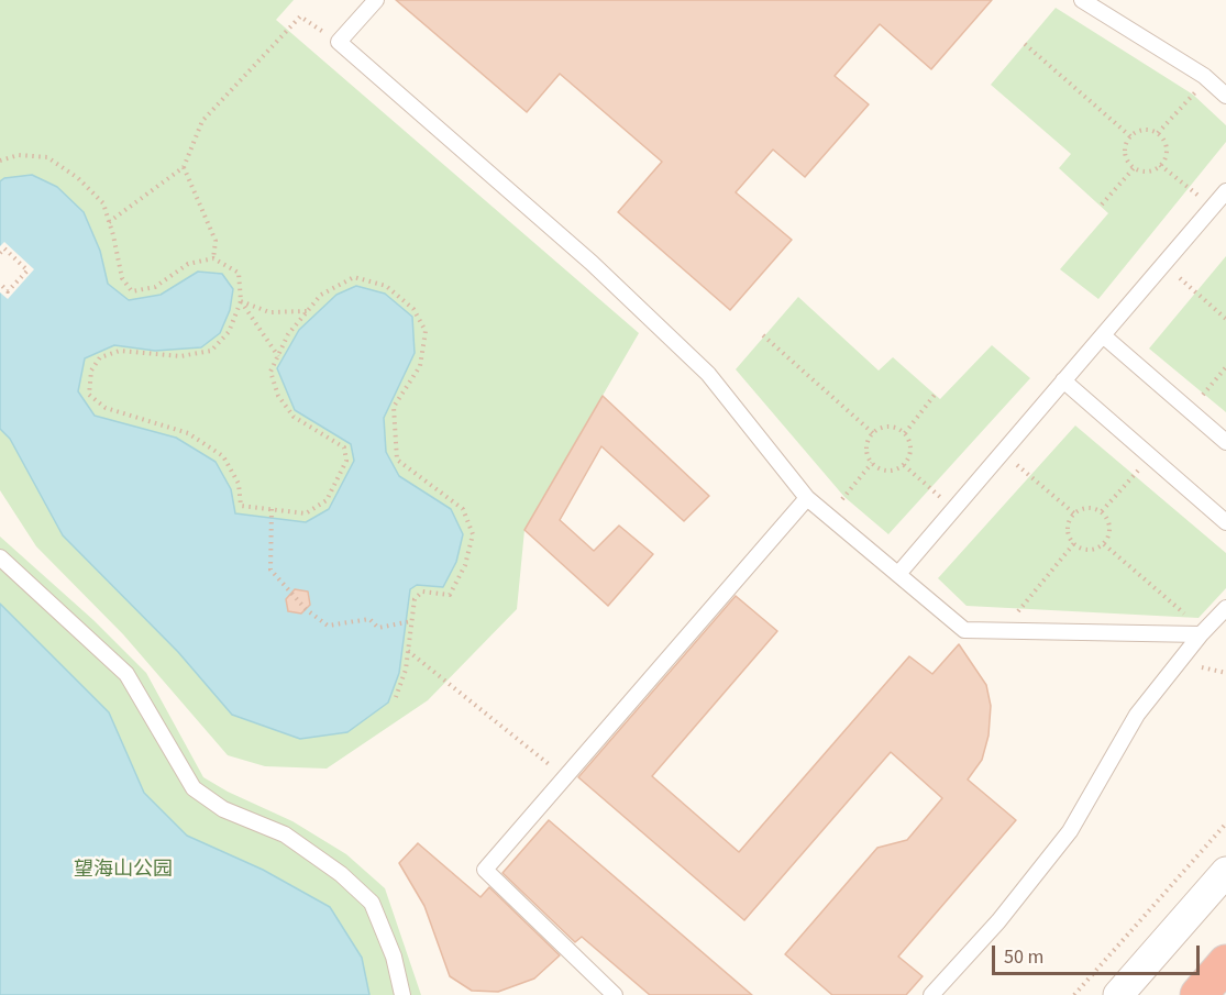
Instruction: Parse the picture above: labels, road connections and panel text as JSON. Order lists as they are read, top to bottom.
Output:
{
  "parks": ["望海山公园"],
  "scale_bar": "50 m"
}
